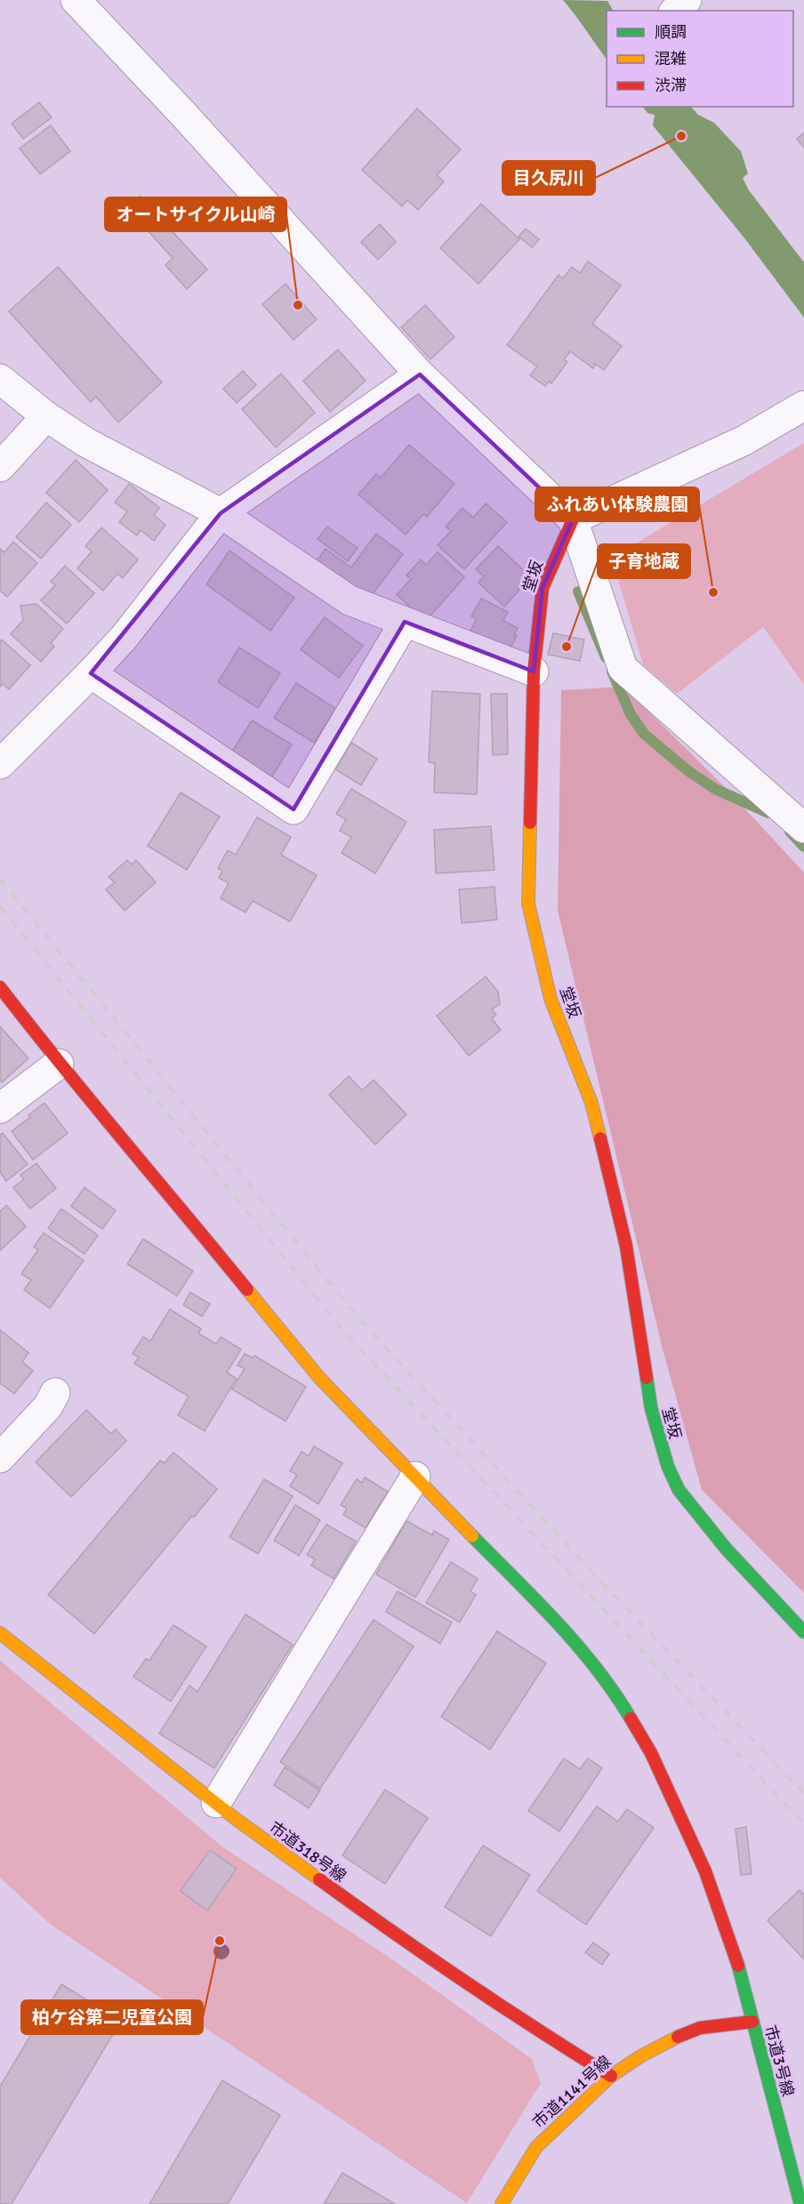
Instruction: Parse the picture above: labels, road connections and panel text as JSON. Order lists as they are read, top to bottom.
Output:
{
  "streets": {
    "street": [
      "堂坂",
      "市道318号線",
      "市道3号線",
      "市道1141号線"
    ]
  },
  "crossings": [
    ["市道318号線", "市道1141号線"],
    ["市道3号線", "市道1141号線"]
  ],
  "places": [
    "目久尻川",
    "オートサイクル山崎",
    "ふれあい体験農園",
    "子育地蔵",
    "柏ケ谷第二児童公園"
  ],
  "legend": ["順調", "混雑", "渋滞"]
}
